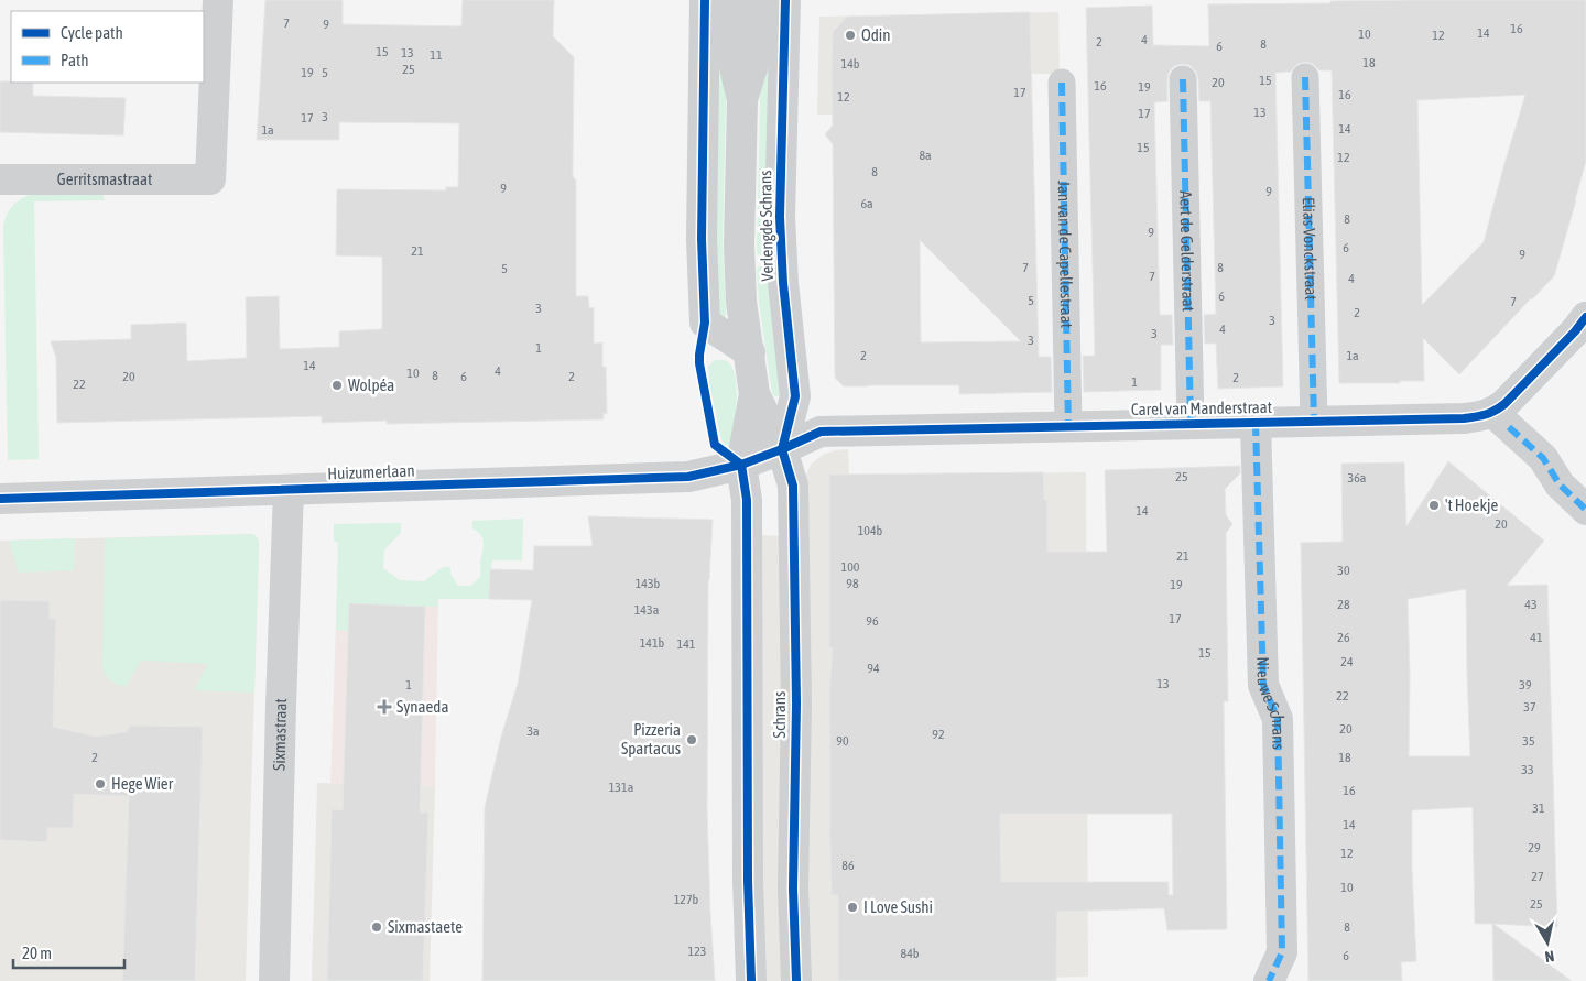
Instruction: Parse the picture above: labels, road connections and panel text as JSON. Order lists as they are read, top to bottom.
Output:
{
  "streets": {
    "street": [
      "Gerritsmastraat",
      "Verlengde Schrans",
      "Elias Vonckstraat",
      "Aert de Gelderstraat",
      "Jan van de Capellestraat",
      "Carel van Manderstraat",
      "Huizumerlaan",
      "Nieuwe Schrans",
      "Schrans",
      "Sixmastraat"
    ]
  },
  "crossings": [
    ["Verlengde Schrans", "Carel van Manderstraat"],
    ["Verlengde Schrans", "Huizumerlaan"],
    ["Verlengde Schrans", "Schrans"],
    ["Elias Vonckstraat", "Carel van Manderstraat"],
    ["Aert de Gelderstraat", "Carel van Manderstraat"],
    ["Jan van de Capellestraat", "Carel van Manderstraat"],
    ["Carel van Manderstraat", "Huizumerlaan"],
    ["Carel van Manderstraat", "Nieuwe Schrans"],
    ["Carel van Manderstraat", "Schrans"],
    ["Huizumerlaan", "Schrans"],
    ["Huizumerlaan", "Sixmastraat"]
  ],
  "places": {
    "other": [
      "Odin",
      "Wolpéa",
      "'t Hoekje",
      "Pizzeria Spartacus",
      "Hege Wier",
      "I Love Sushi",
      "Sixmastaete"
    ],
    "health": ["Synaeda"]
  },
  "house_numbers": [
    "7",
    "9",
    "16",
    "14",
    "10",
    "12",
    "4",
    "2",
    "8",
    "6",
    "15",
    "13",
    "11",
    "18",
    "14b",
    "25",
    "19",
    "5",
    "15",
    "20",
    "16",
    "19",
    "17",
    "16",
    "12",
    "13",
    "17",
    "3",
    "17",
    "14",
    "1a",
    "15",
    "8a",
    "12",
    "8",
    "9",
    "9",
    "6a",
    "8",
    "9",
    "6",
    "21",
    "9",
    "7",
    "8",
    "5",
    "7",
    "4",
    "6",
    "5",
    "7",
    "3",
    "2",
    "3",
    "4",
    "3",
    "3",
    "1",
    "2",
    "1a",
    "14",
    "4",
    "10",
    "8",
    "20",
    "6",
    "2",
    "2",
    "1",
    "22",
    "25",
    "36a",
    "14",
    "20",
    "104b",
    "21",
    "100",
    "30",
    "143b",
    "98",
    "19",
    "28",
    "43",
    "143a",
    "17",
    "96",
    "26",
    "41",
    "141b",
    "141",
    "15",
    "24",
    "94",
    "13",
    "1",
    "39",
    "22",
    "37",
    "20",
    "3a",
    "92",
    "90",
    "35",
    "2",
    "18",
    "33",
    "131a",
    "16",
    "31",
    "14",
    "29",
    "12",
    "86",
    "27",
    "10",
    "127b",
    "25",
    "8",
    "123",
    "84b",
    "6"
  ],
  "legend": ["Cycle path", "Path"],
  "scale_bar": "20 m",
  "north": "bottom"
}
